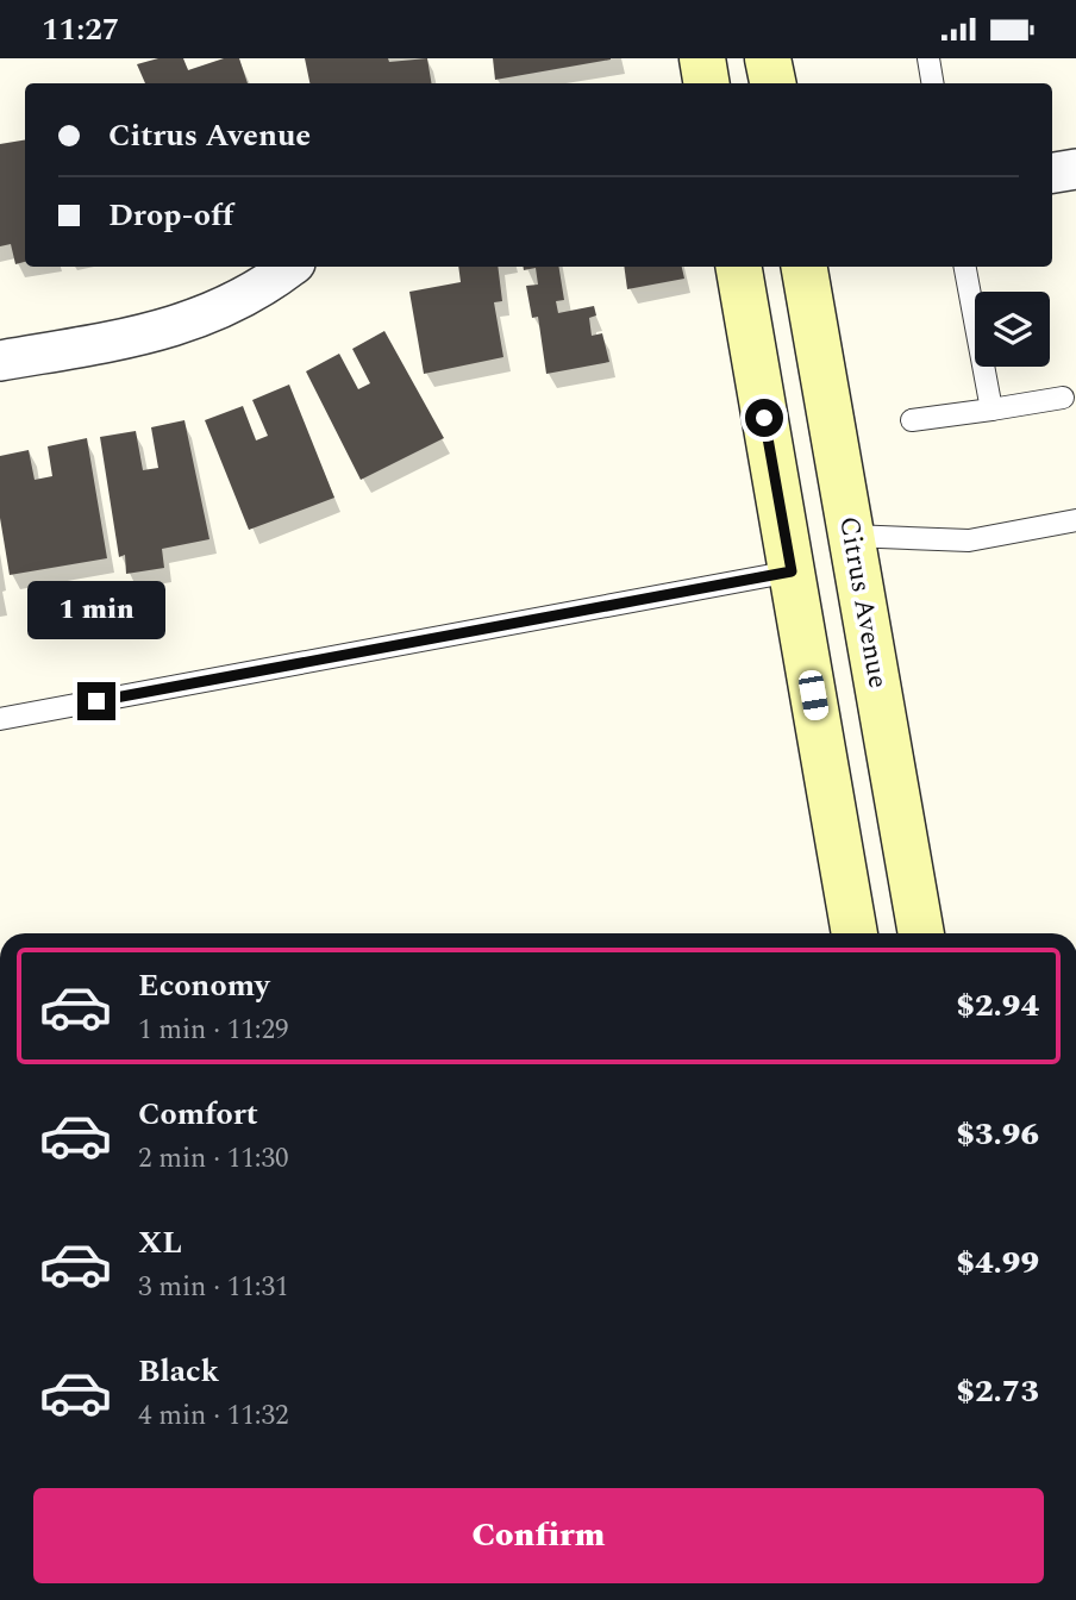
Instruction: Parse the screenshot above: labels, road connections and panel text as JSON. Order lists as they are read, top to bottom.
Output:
{
  "streets": {
    "main road": ["Citrus Avenue"]
  },
  "page": {
    "status": "11:27",
    "banner": ["Citrus Avenue", "Drop-off"],
    "bubble": "1 min",
    "list": [
      {
        "name": "Economy",
        "note": "1 min · 11:29",
        "value": "$2.94"
      },
      {
        "name": "Comfort",
        "note": "2 min · 11:30",
        "value": "$3.96"
      },
      {
        "name": "XL",
        "note": "3 min · 11:31",
        "value": "$4.99"
      },
      {
        "name": "Black",
        "note": "4 min · 11:32",
        "value": "$2.73"
      }
    ],
    "buttons": "Confirm"
  }
}
